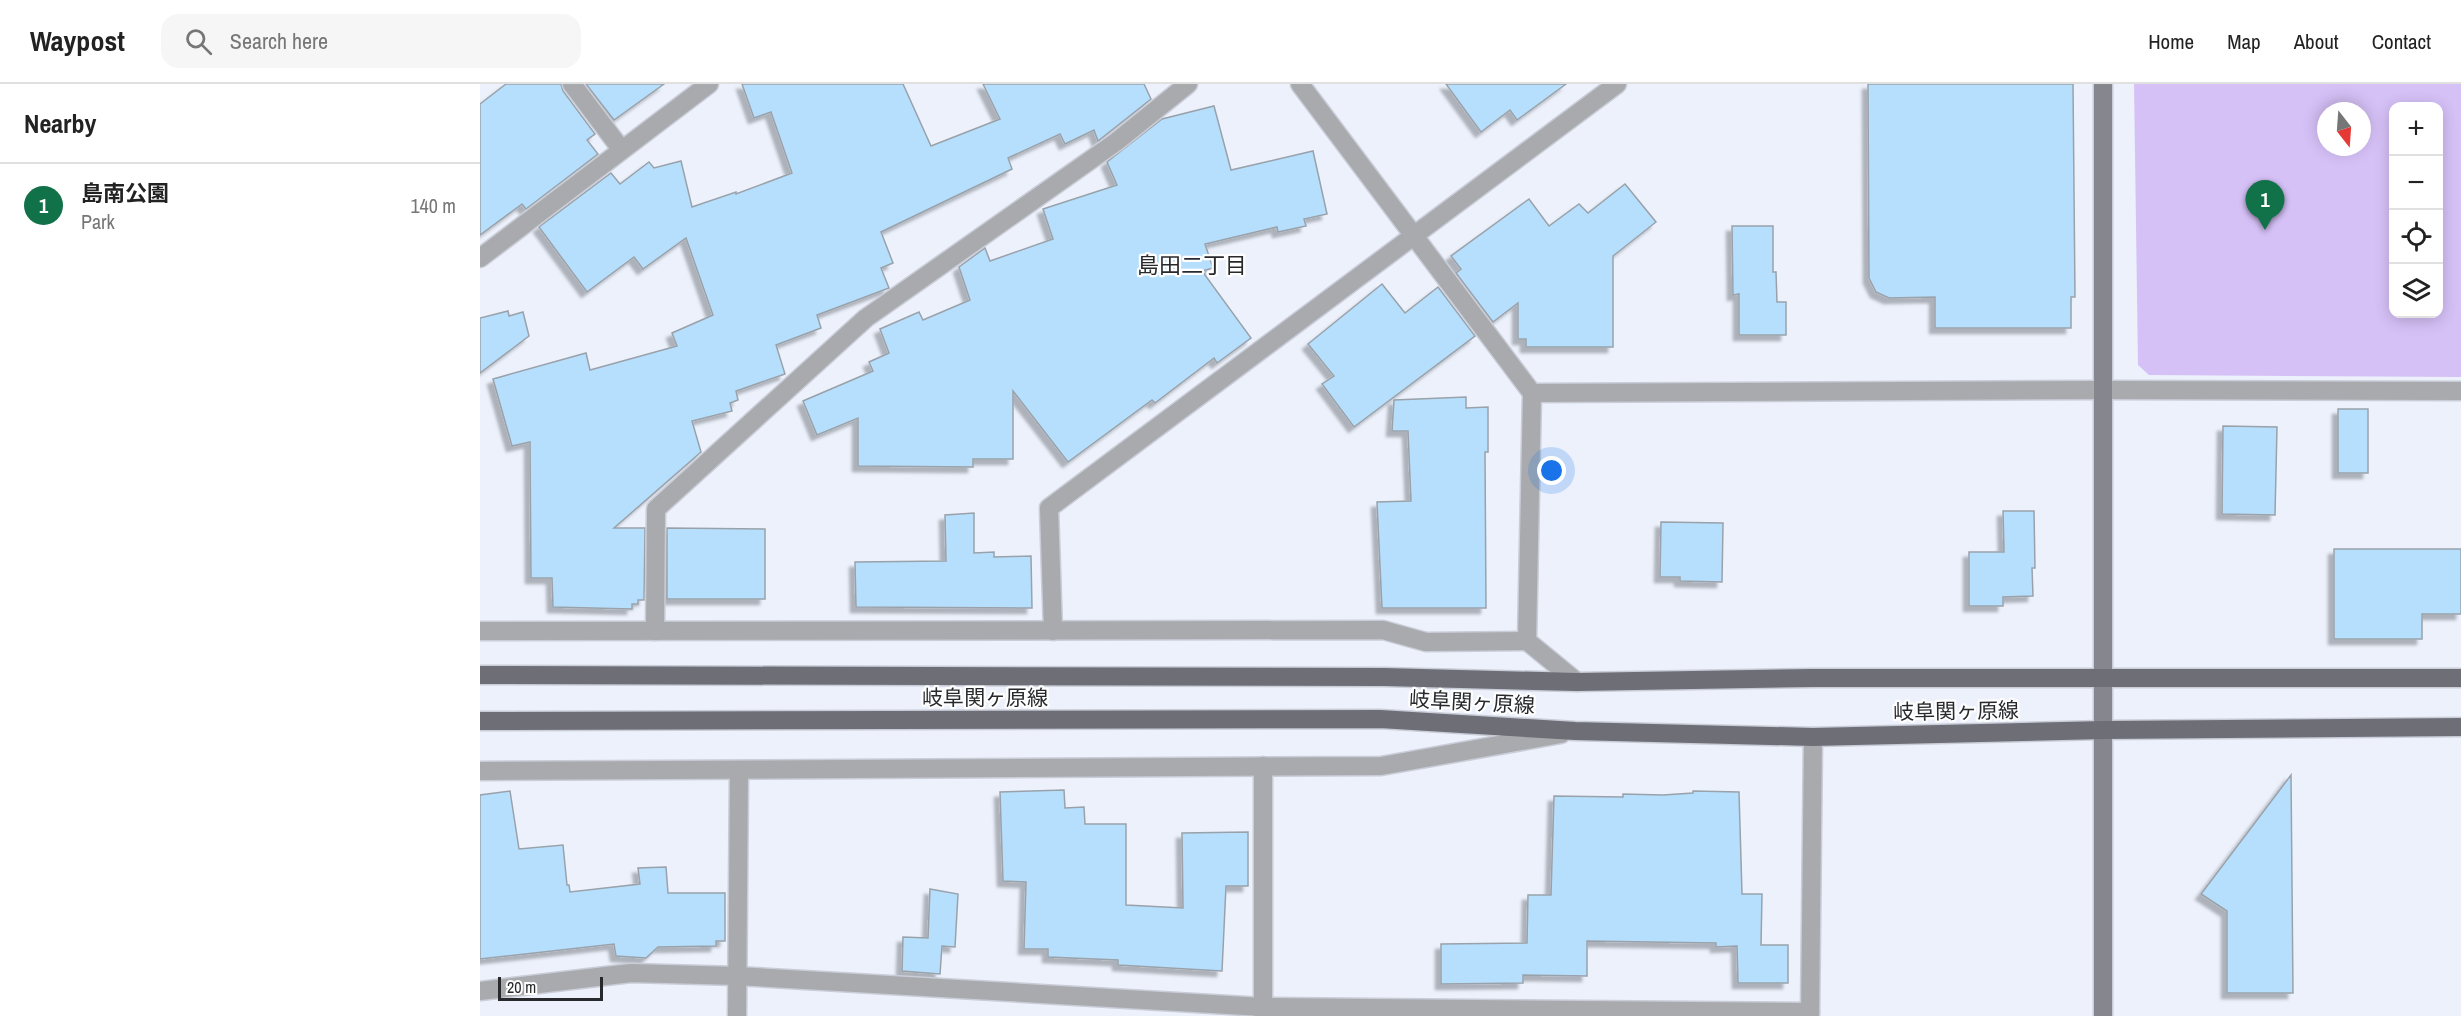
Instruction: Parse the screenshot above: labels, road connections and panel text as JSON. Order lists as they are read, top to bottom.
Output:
{
  "streets": {
    "main road": ["岐阜関ヶ原線"]
  },
  "districts": ["島田二丁目"],
  "scale_bar": "20 m",
  "north": "bottom",
  "page": {
    "header": "Waypost",
    "search": "Search here",
    "nav": [
      "Home",
      "Map",
      "About",
      "Contact"
    ],
    "heading": "Nearby",
    "map_buttons": ["+", "−"],
    "list": [
      {
        "mark": "1",
        "name": "島南公園",
        "note": "Park",
        "value": "140 m"
      }
    ],
    "pins": "1",
    "scale": "20 m"
  }
}
